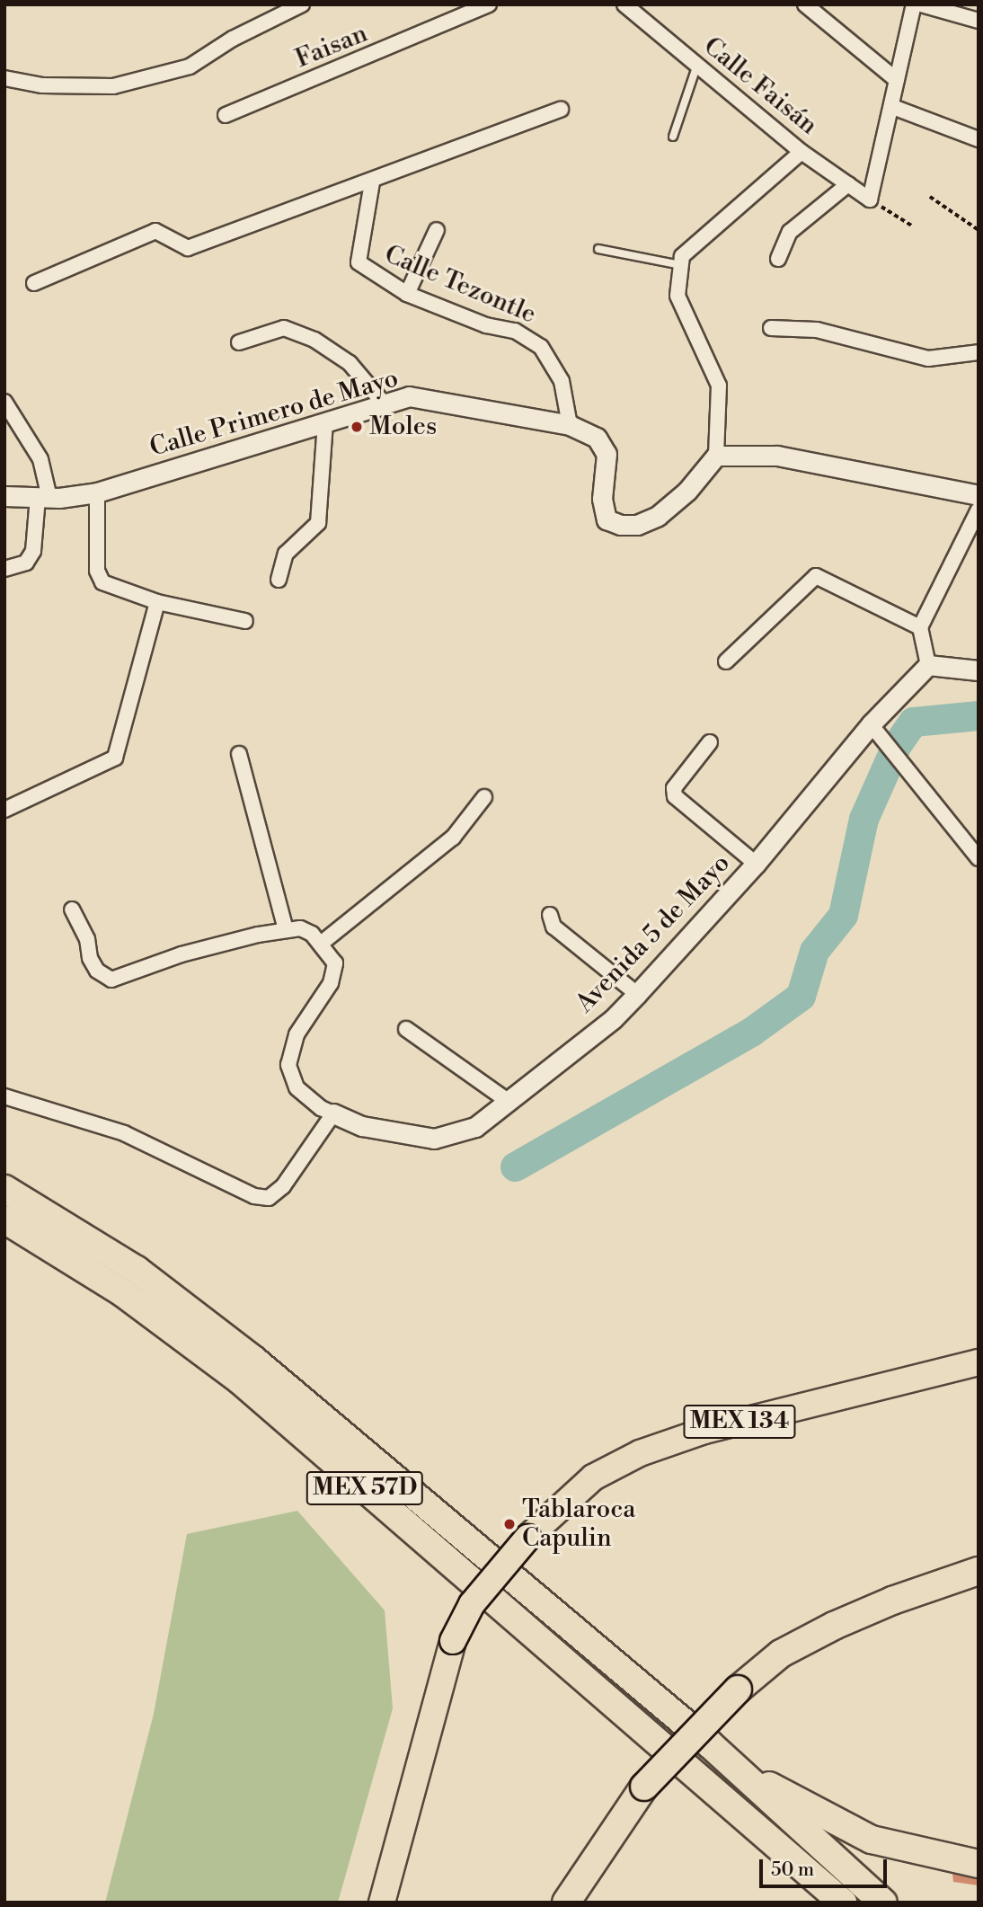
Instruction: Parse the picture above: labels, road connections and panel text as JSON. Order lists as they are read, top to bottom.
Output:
{
  "streets": {
    "highway": ["MEX 134", "MEX 57D"],
    "street": [
      "Faisan",
      "Calle Faisán",
      "Calle Tezontle",
      "Calle Primero de Mayo",
      "Avenida 5 de Mayo"
    ]
  },
  "crossings": [
    ["Calle Tezontle", "Calle Primero de Mayo"]
  ],
  "places": ["Moles", "Tablaroca Capulin"],
  "scale_bar": "50 m"
}
